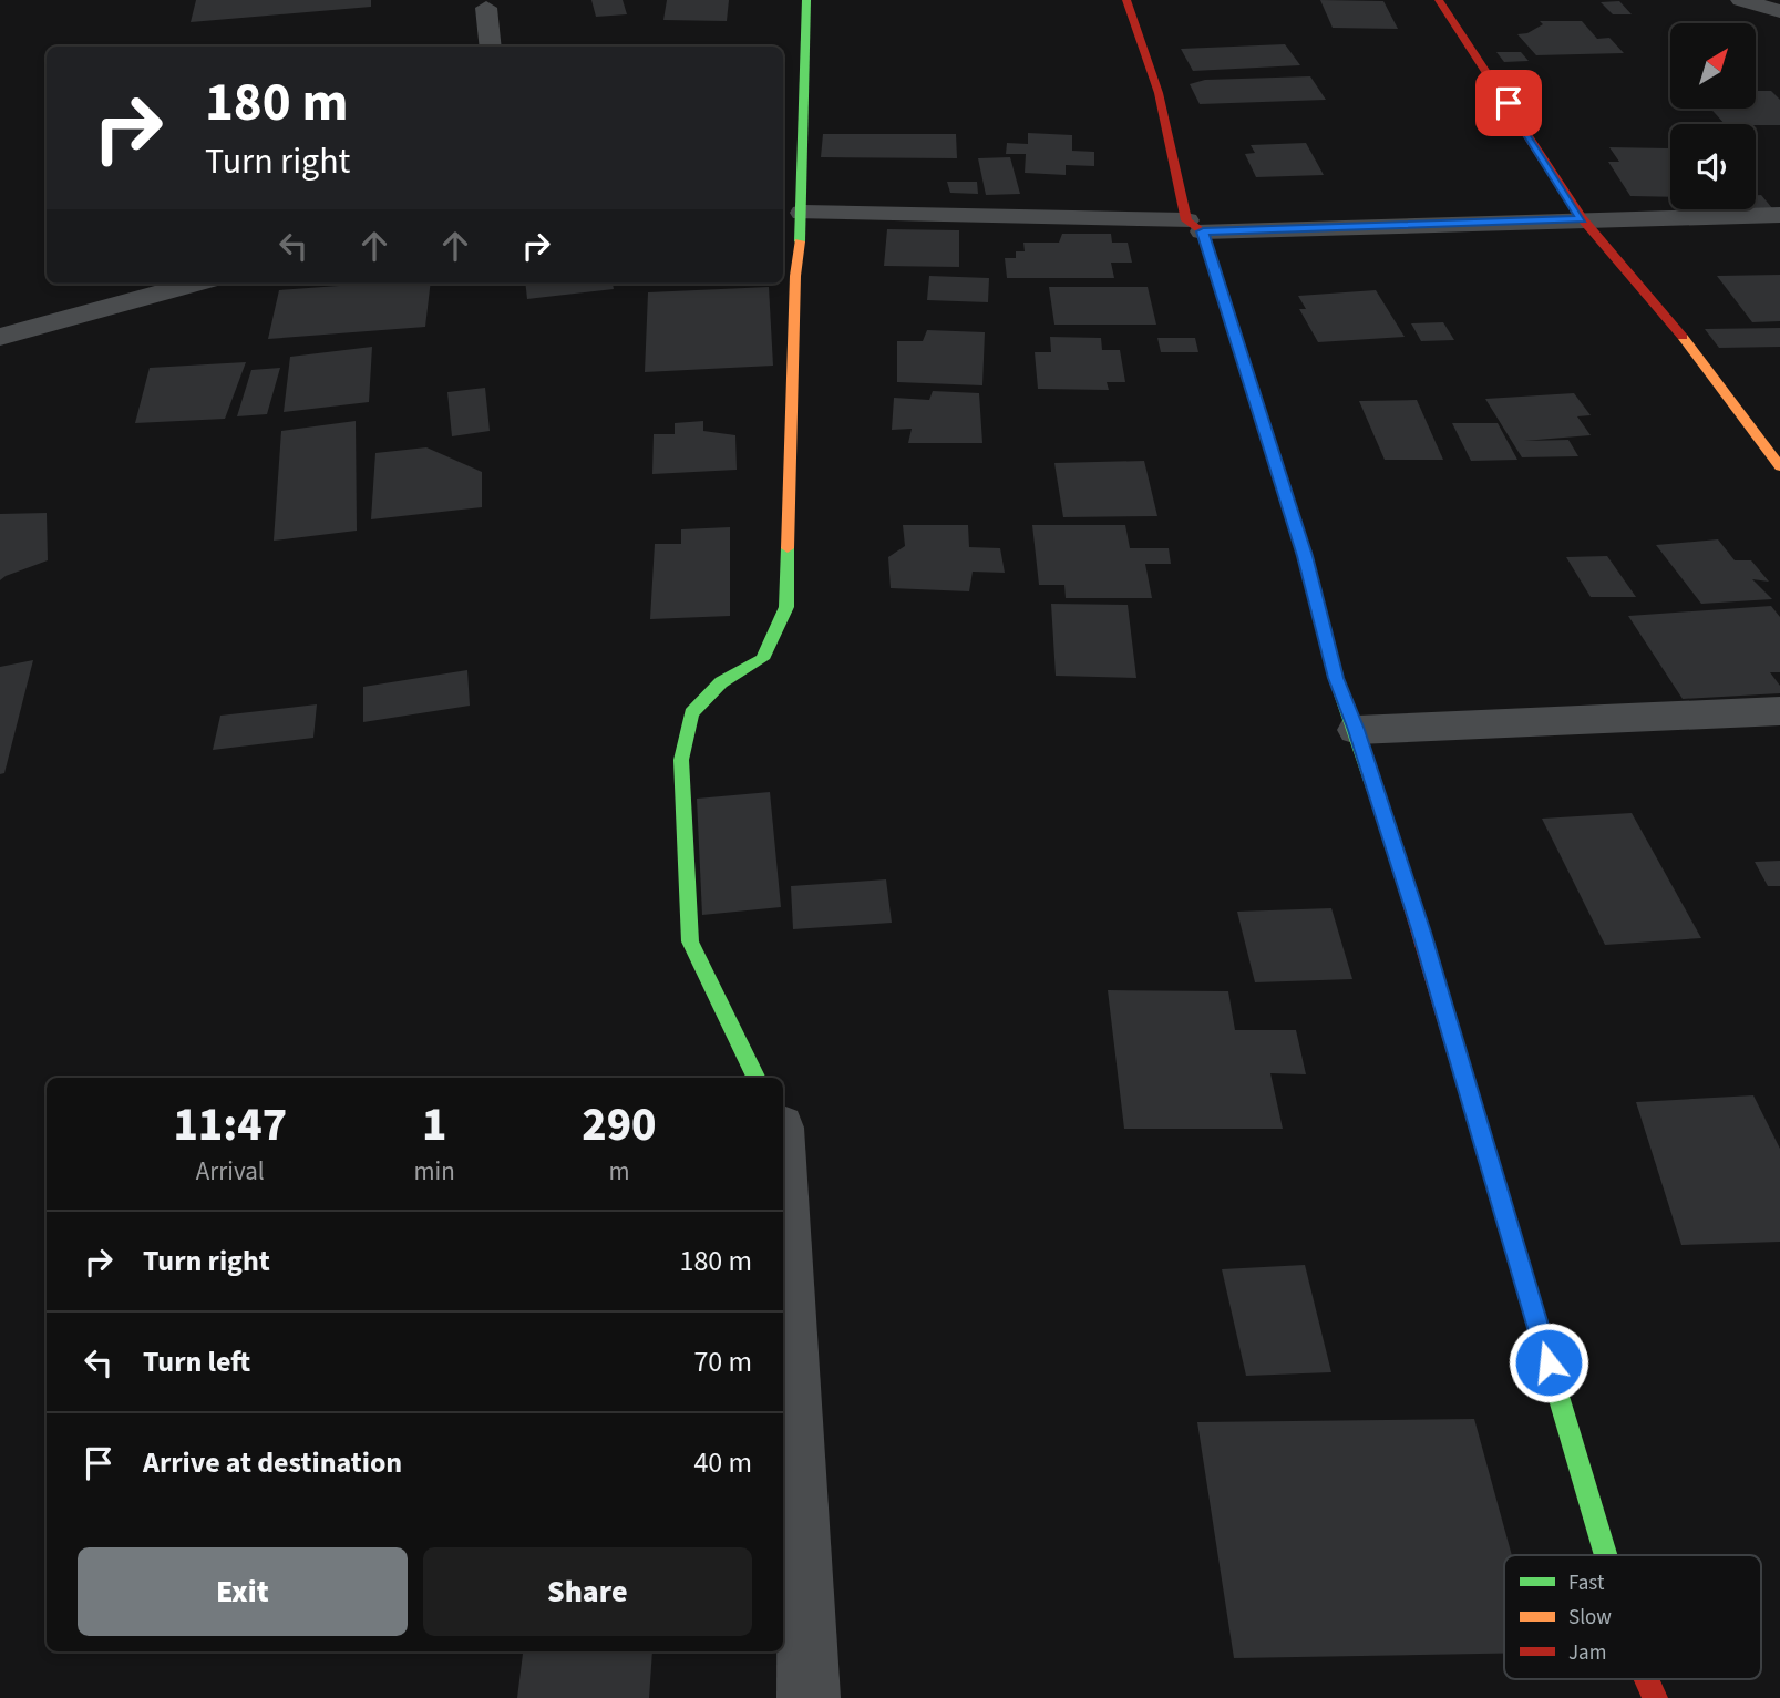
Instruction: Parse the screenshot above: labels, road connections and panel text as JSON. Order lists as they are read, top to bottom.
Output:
{
  "legend": ["Fast", "Slow", "Jam"],
  "north": "top right",
  "page": {
    "turn": ["180 m", "Turn right"],
    "eta": [
      "11:47",
      "Arrival",
      "1",
      "min",
      "290",
      "m"
    ],
    "list": [
      {
        "name": "Turn right",
        "value": "180 m"
      },
      {
        "name": "Turn left",
        "value": "70 m"
      },
      {
        "name": "Arrive at destination",
        "value": "40 m"
      }
    ],
    "buttons": ["Exit", "Share"]
  }
}
